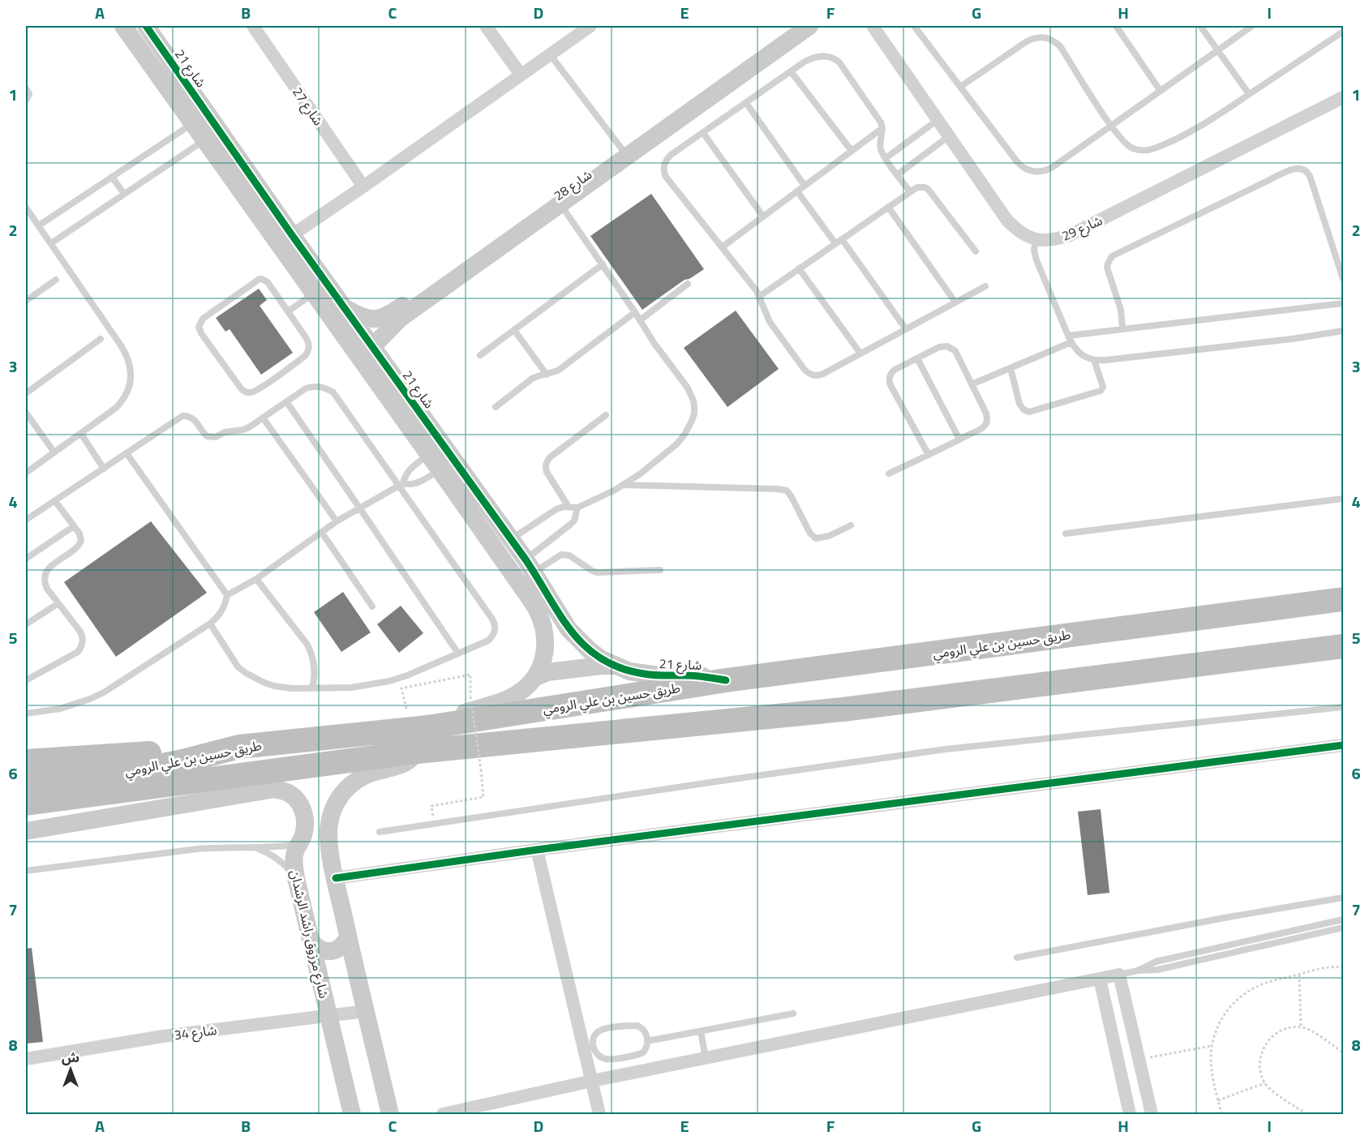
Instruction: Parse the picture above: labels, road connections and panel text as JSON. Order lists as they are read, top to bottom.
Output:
{
  "streets": {
    "highway": ["طريق حسين بن علي الرومي"],
    "street": [
      "شارع 21",
      "شارع 27",
      "شارع 28",
      "شارع 29",
      "شارع مرزوق راشد الرشدان",
      "شارع 34"
    ]
  },
  "crossings": [
    ["شارع 21", "شارع 28"],
    ["شارع 21", "طريق حسين بن علي الرومي"],
    ["شارع مرزوق راشد الرشدان", "شارع 34"]
  ],
  "north": "top",
  "grid": {
    "columns": [
      "A",
      "B",
      "C",
      "D",
      "E",
      "F",
      "G",
      "H",
      "I"
    ],
    "rows": [
      "1",
      "2",
      "3",
      "4",
      "5",
      "6",
      "7",
      "8"
    ]
  }
}
